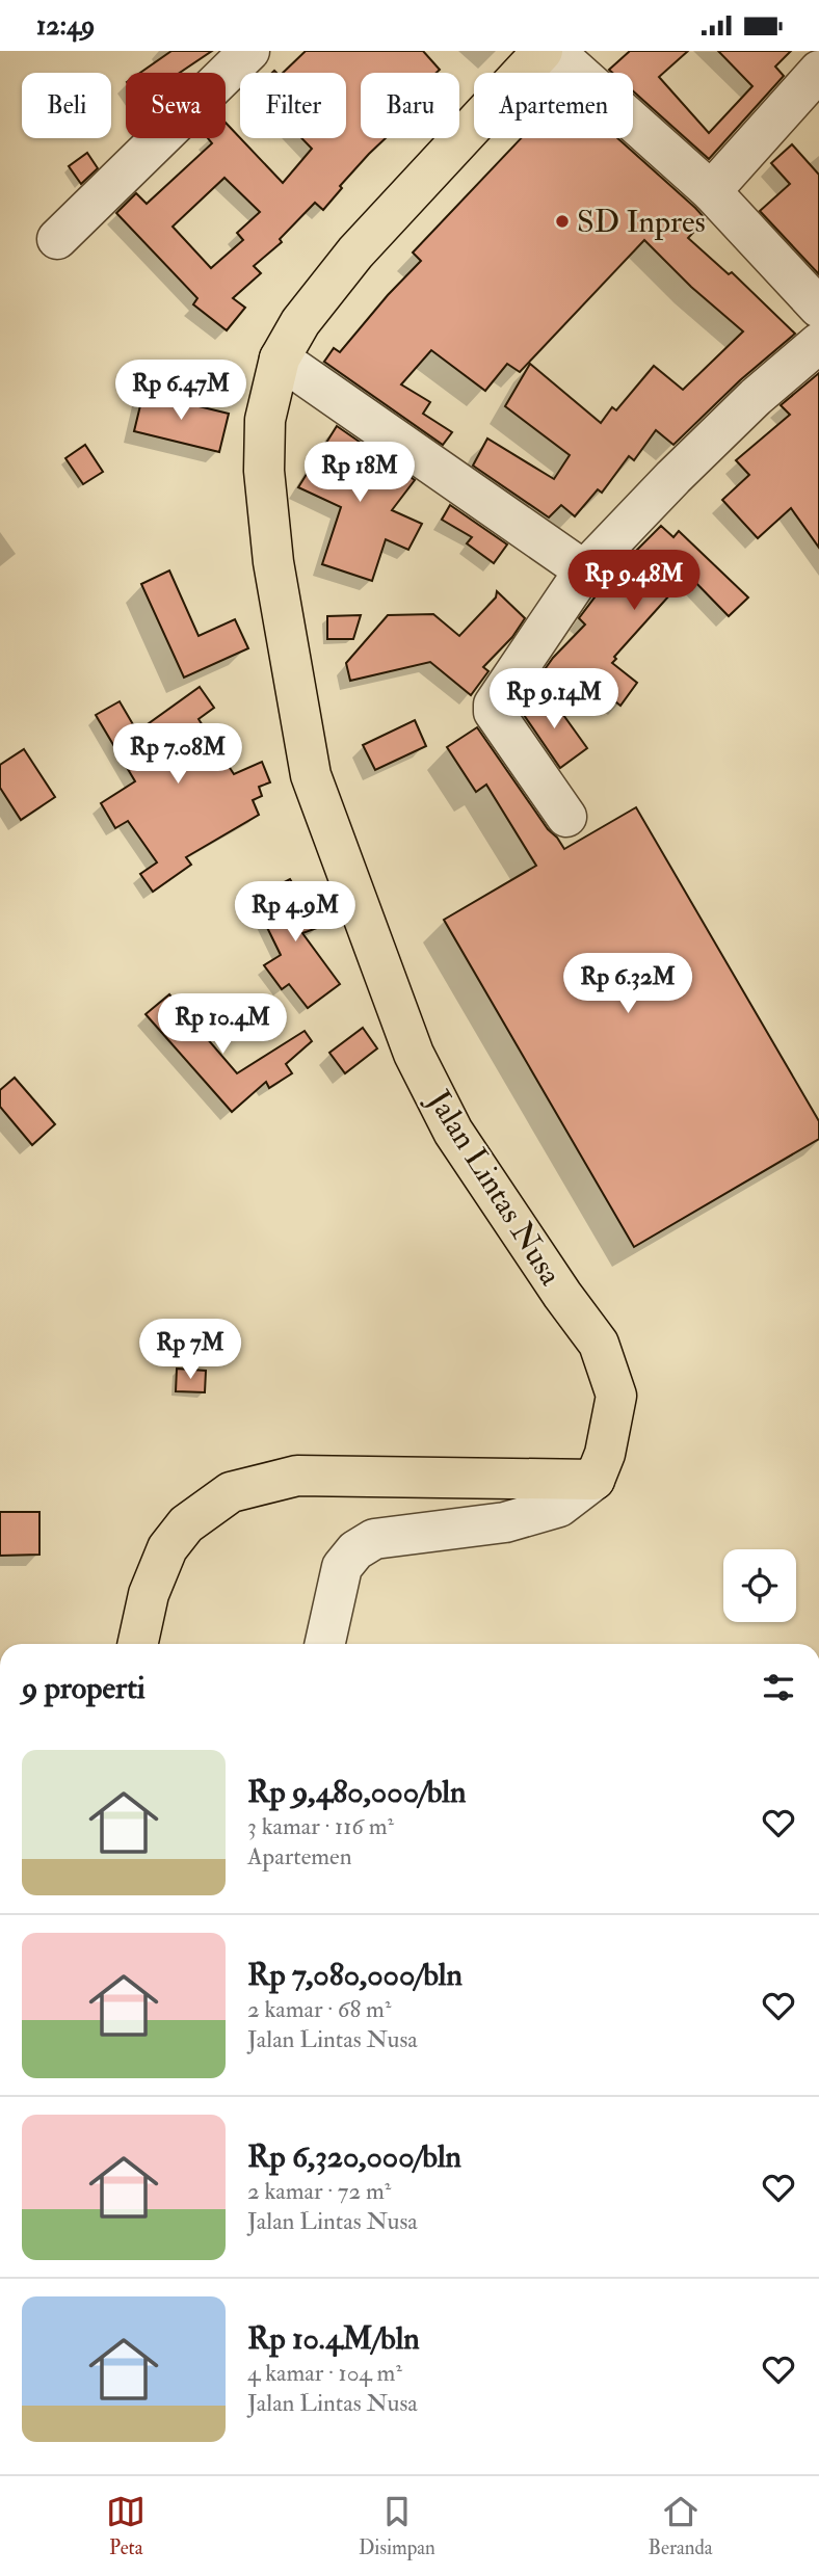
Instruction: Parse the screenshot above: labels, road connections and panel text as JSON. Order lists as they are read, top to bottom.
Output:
{
  "streets": {
    "highway": ["Jalan Lintas Nusa"]
  },
  "places": ["SD Inpres"],
  "page": {
    "status": "12:49",
    "chip": [
      "Beli",
      "Sewa",
      "Filter",
      "Baru",
      "Apartemen"
    ],
    "price": [
      "Rp 6.47M",
      "Rp 18M",
      "Rp 9.48M",
      "Rp 9.14M",
      "Rp 7.08M",
      "Rp 4.9M",
      "Rp 6.32M",
      "Rp 10.4M",
      "Rp 7M"
    ],
    "heading": "9 properti",
    "list": [
      {
        "name": "Rp 9,480,000/bln",
        "note": "3 kamar · 116 m² · Apartemen"
      },
      {
        "name": "Rp 7,080,000/bln",
        "note": "2 kamar · 68 m² · Jalan Lintas Nusa"
      },
      {
        "name": "Rp 6,320,000/bln",
        "note": "2 kamar · 72 m² · Jalan Lintas Nusa"
      },
      {
        "name": "Rp 10.4M/bln",
        "note": "4 kamar · 104 m² · Jalan Lintas Nusa"
      }
    ],
    "tabs": ["Peta", "Disimpan", "Beranda"]
  }
}
